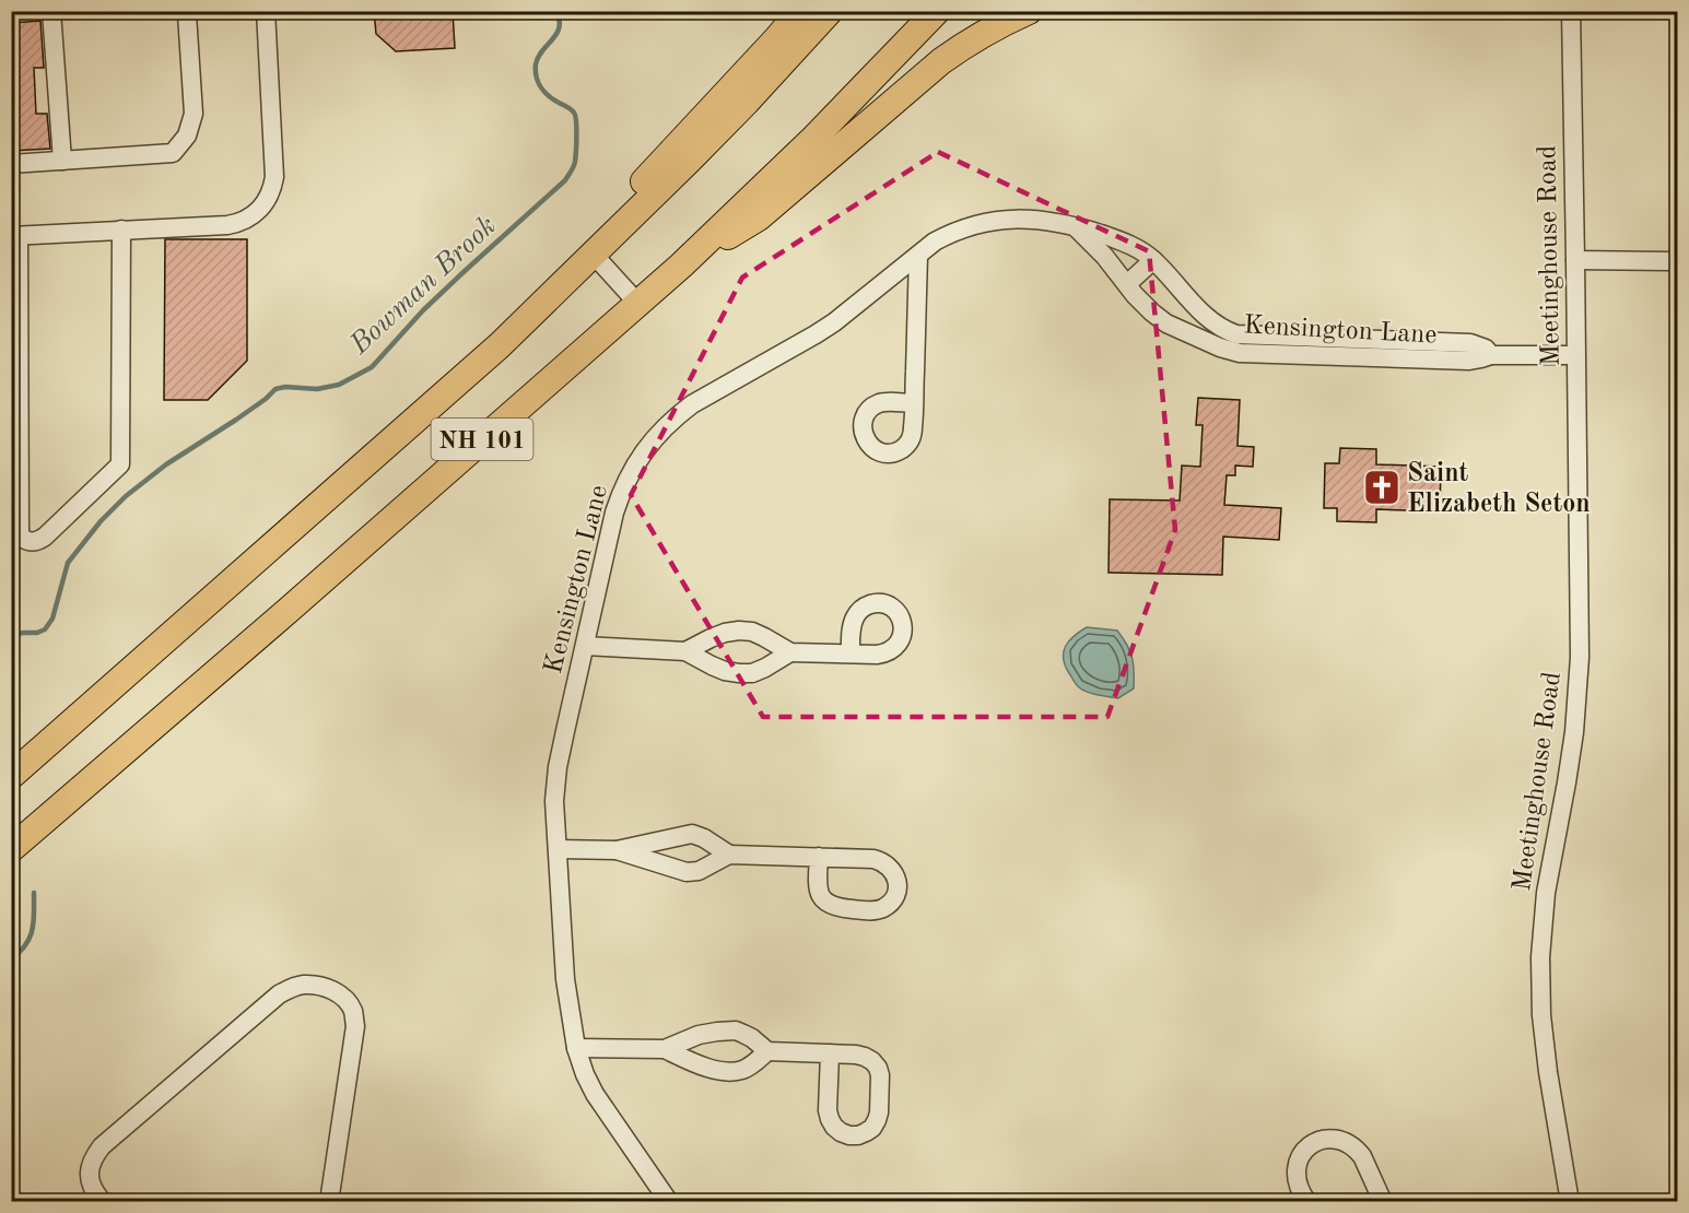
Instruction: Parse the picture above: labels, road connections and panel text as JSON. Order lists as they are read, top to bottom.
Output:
{
  "streets": {
    "highway": ["NH 101"],
    "street": ["Meetinghouse Road", "Kensington Lane"]
  },
  "crossings": [
    ["Meetinghouse Road", "Kensington Lane"]
  ],
  "water": ["Bowman Brook"],
  "places": {
    "church": ["Saint Elizabeth Seton"]
  }
}
